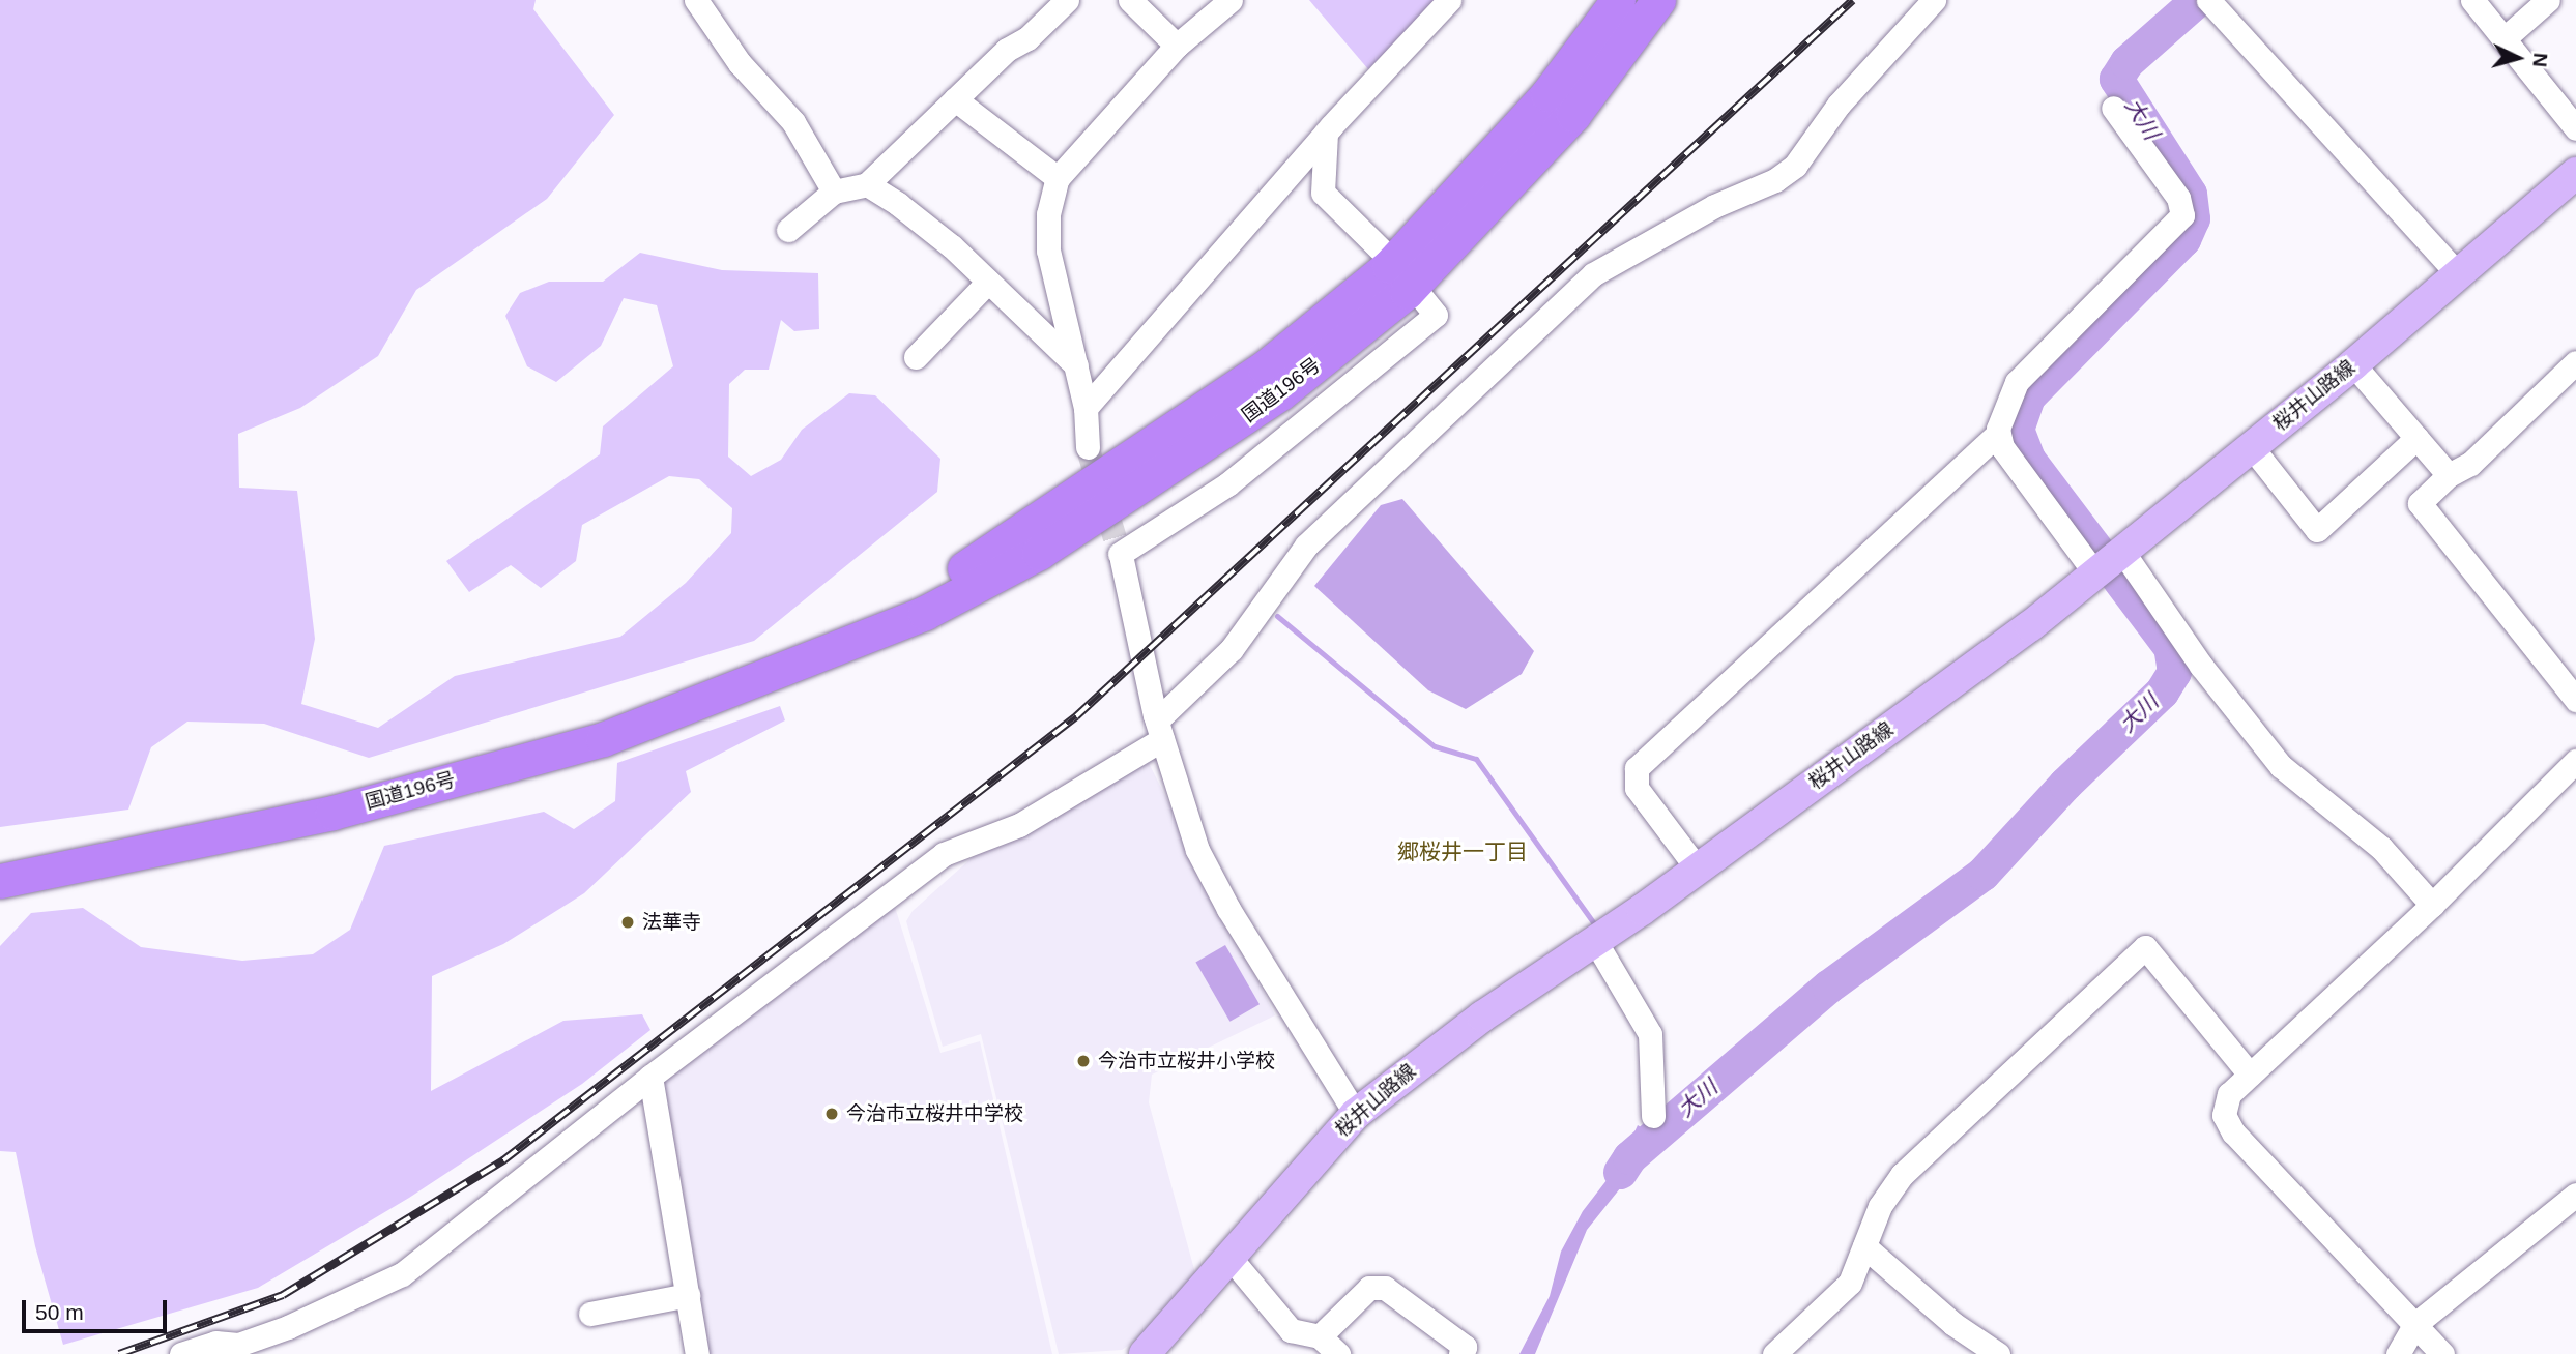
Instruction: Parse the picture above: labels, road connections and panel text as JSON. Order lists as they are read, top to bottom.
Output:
{
  "streets": {
    "highway": ["国道196号"],
    "main road": ["桜井山路線"]
  },
  "districts": ["郷桜井一丁目"],
  "water": ["大川"],
  "places": ["法華寺", "今治市立桜井小学校", "今治市立桜井中学校"],
  "scale_bar": "50 m",
  "north": "right"
}
